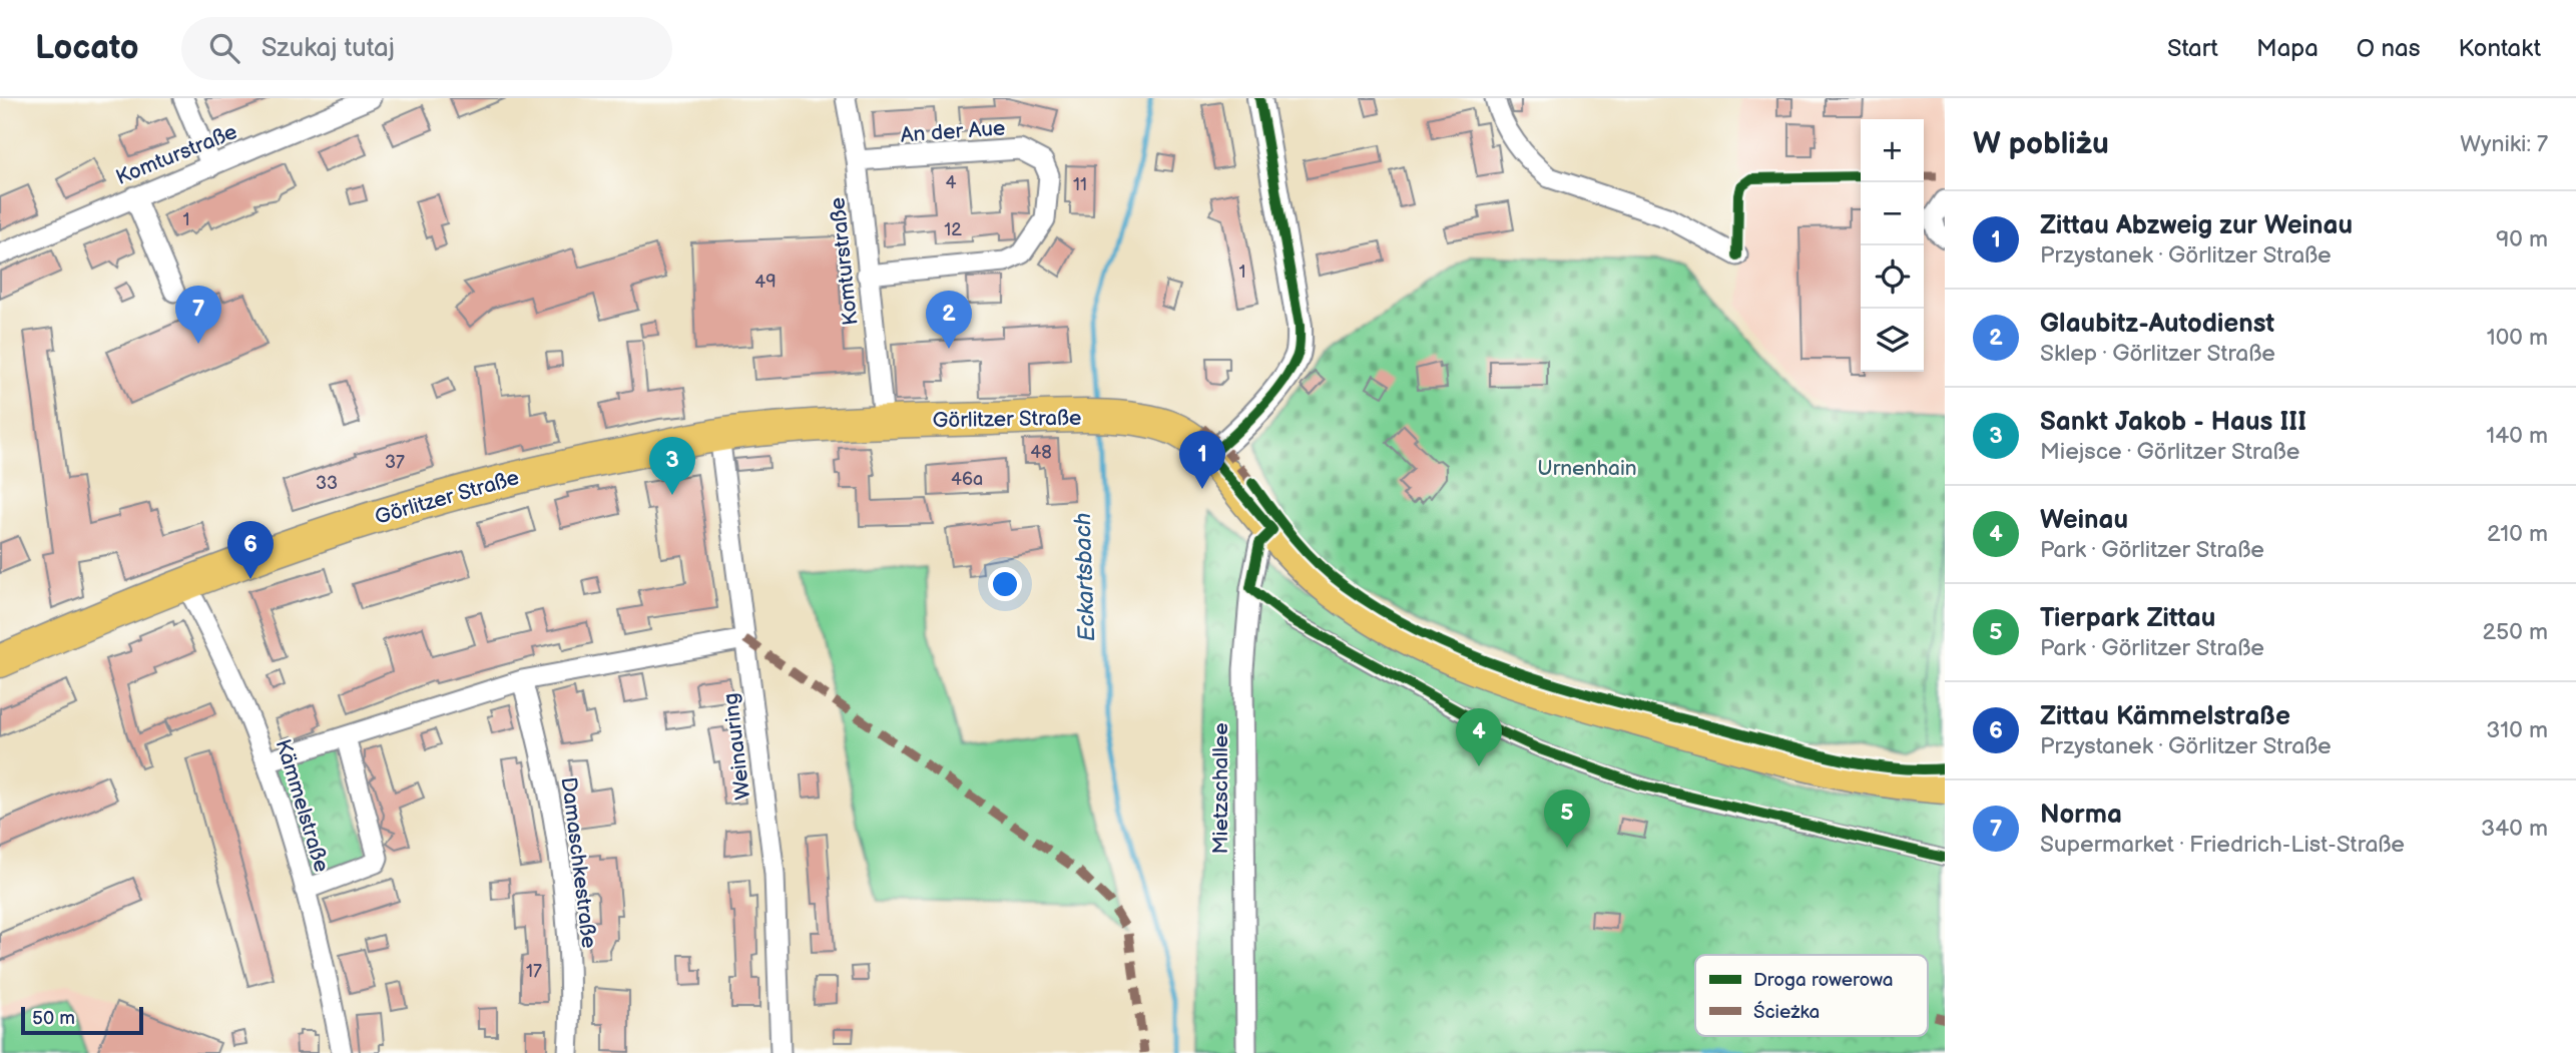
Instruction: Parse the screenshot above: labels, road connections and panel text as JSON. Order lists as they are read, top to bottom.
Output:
{
  "streets": {
    "main road": ["Görlitzer Straße"],
    "street": [
      "An der Aue",
      "Komturstraße",
      "Weinauring",
      "Mietzschallee",
      "Kämmelstraße",
      "Damaschkestraße"
    ]
  },
  "crossings": [
    ["An der Aue", "Komturstraße"],
    ["Komturstraße", "Görlitzer Straße"],
    ["Görlitzer Straße", "Weinauring"],
    ["Görlitzer Straße", "Mietzschallee"],
    ["Görlitzer Straße", "Kämmelstraße"]
  ],
  "water": ["Eckartsbach"],
  "parks": ["Urnenhain"],
  "house_numbers": [
    "4",
    "11",
    "1",
    "12",
    "1",
    "49",
    "48",
    "37",
    "46a",
    "33",
    "17"
  ],
  "legend": ["Droga rowerowa", "Ścieżka"],
  "scale_bar": "50 m",
  "page": {
    "header": "Locato",
    "search": "Szukaj tutaj",
    "nav": [
      "Start",
      "Mapa",
      "O nas",
      "Kontakt"
    ],
    "heading": ["W pobliżu", "Wyniki: 7"],
    "map_buttons": ["+", "−"],
    "list": [
      {
        "mark": "1",
        "name": "Zittau Abzweig zur Weinau",
        "note": "Przystanek · Görlitzer Straße",
        "value": "90 m"
      },
      {
        "mark": "2",
        "name": "Glaubitz-Autodienst",
        "note": "Sklep · Görlitzer Straße",
        "value": "100 m"
      },
      {
        "mark": "3",
        "name": "Sankt Jakob - Haus III",
        "note": "Miejsce · Görlitzer Straße",
        "value": "140 m"
      },
      {
        "mark": "4",
        "name": "Weinau",
        "note": "Park · Görlitzer Straße",
        "value": "210 m"
      },
      {
        "mark": "5",
        "name": "Tierpark Zittau",
        "note": "Park · Görlitzer Straße",
        "value": "250 m"
      },
      {
        "mark": "6",
        "name": "Zittau Kämmelstraße",
        "note": "Przystanek · Görlitzer Straße",
        "value": "310 m"
      },
      {
        "mark": "7",
        "name": "Norma",
        "note": "Supermarket · Friedrich-List-Straße",
        "value": "340 m"
      }
    ],
    "pins": [
      "7",
      "2",
      "1",
      "3",
      "6",
      "4",
      "5"
    ],
    "scale": "50 m"
  }
}
